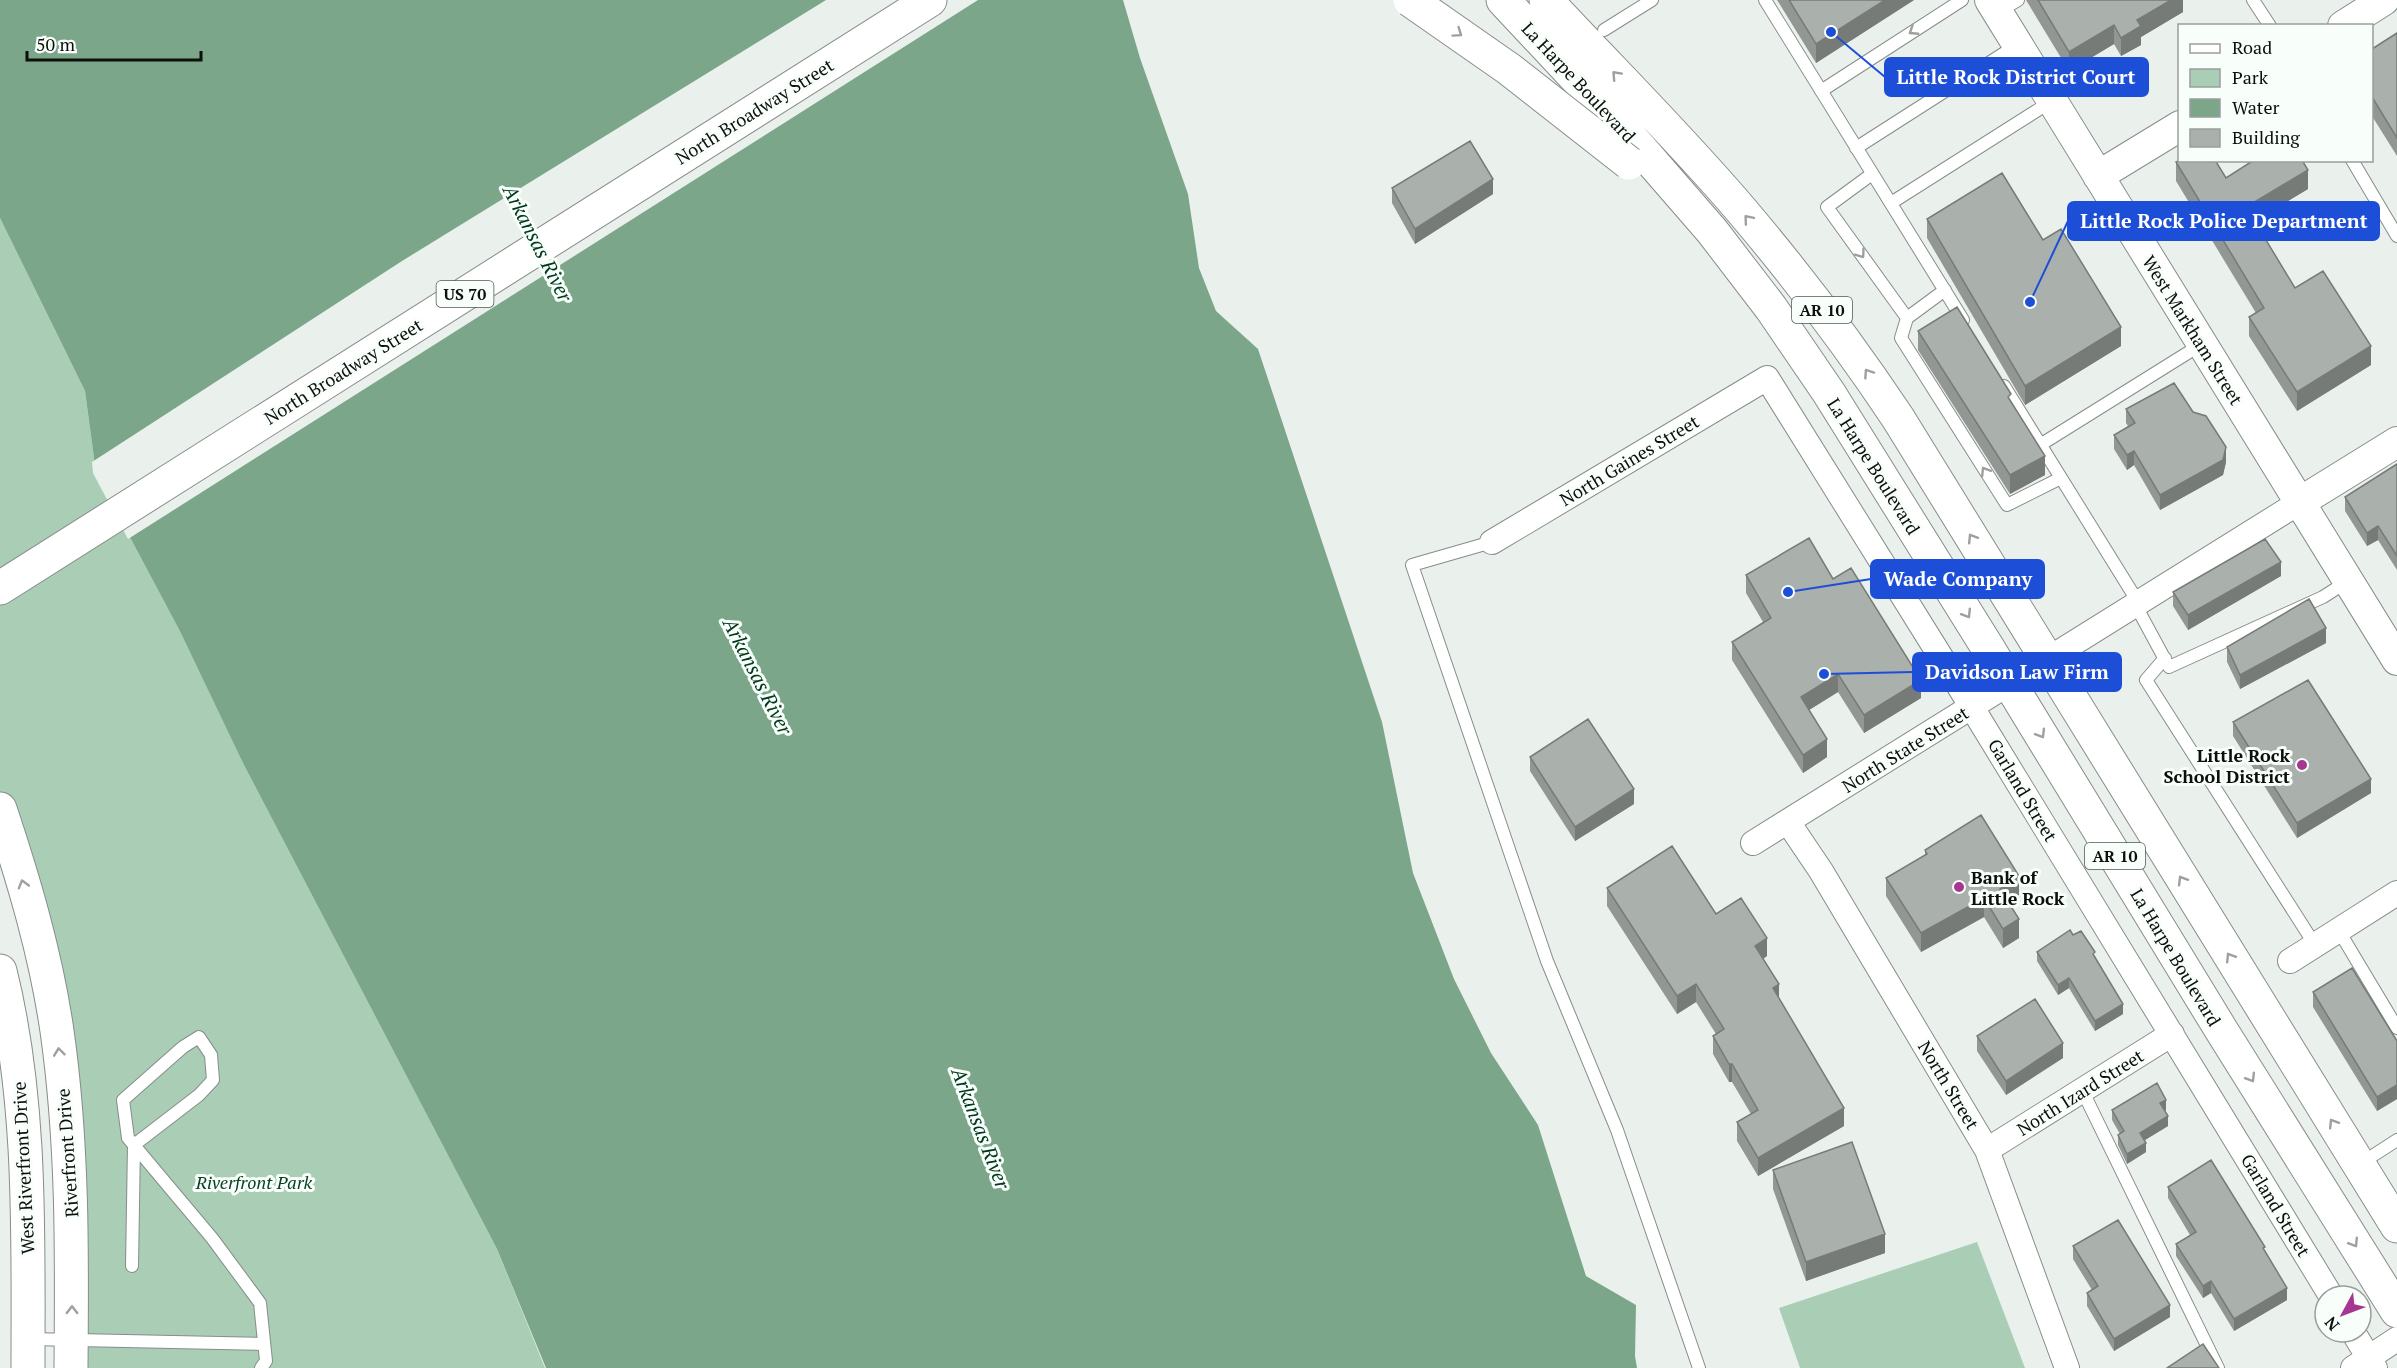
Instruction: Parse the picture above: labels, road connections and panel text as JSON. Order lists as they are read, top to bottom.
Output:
{
  "streets": {
    "main road": [
      "La Harpe Boulevard",
      "North Broadway Street",
      "US 70",
      "AR 10",
      "Riverfront Drive",
      "West Riverfront Drive"
    ],
    "street": [
      "West Markham Street",
      "North Gaines Street",
      "North State Street",
      "Garland Street",
      "North Street",
      "North Izard Street"
    ]
  },
  "crossings": [
    ["La Harpe Boulevard", "North State Street"],
    ["West Markham Street", "North State Street"],
    ["North Gaines Street", "Garland Street"],
    ["North State Street", "Garland Street"],
    ["North State Street", "North Street"],
    ["Garland Street", "North Izard Street"],
    ["North Street", "North Izard Street"]
  ],
  "one_way": ["Riverfront Drive"],
  "water": ["Arkansas River"],
  "parks": ["Riverfront Park"],
  "places": [
    "Little Rock District Court",
    "Little Rock Police Department",
    "Wade Company",
    "Davidson Law Firm",
    "Little Rock School District",
    "Bank of Little Rock"
  ],
  "legend": [
    "Road",
    "Park",
    "Water",
    "Building"
  ],
  "scale_bar": "50 m",
  "north": "bottom left"
}
